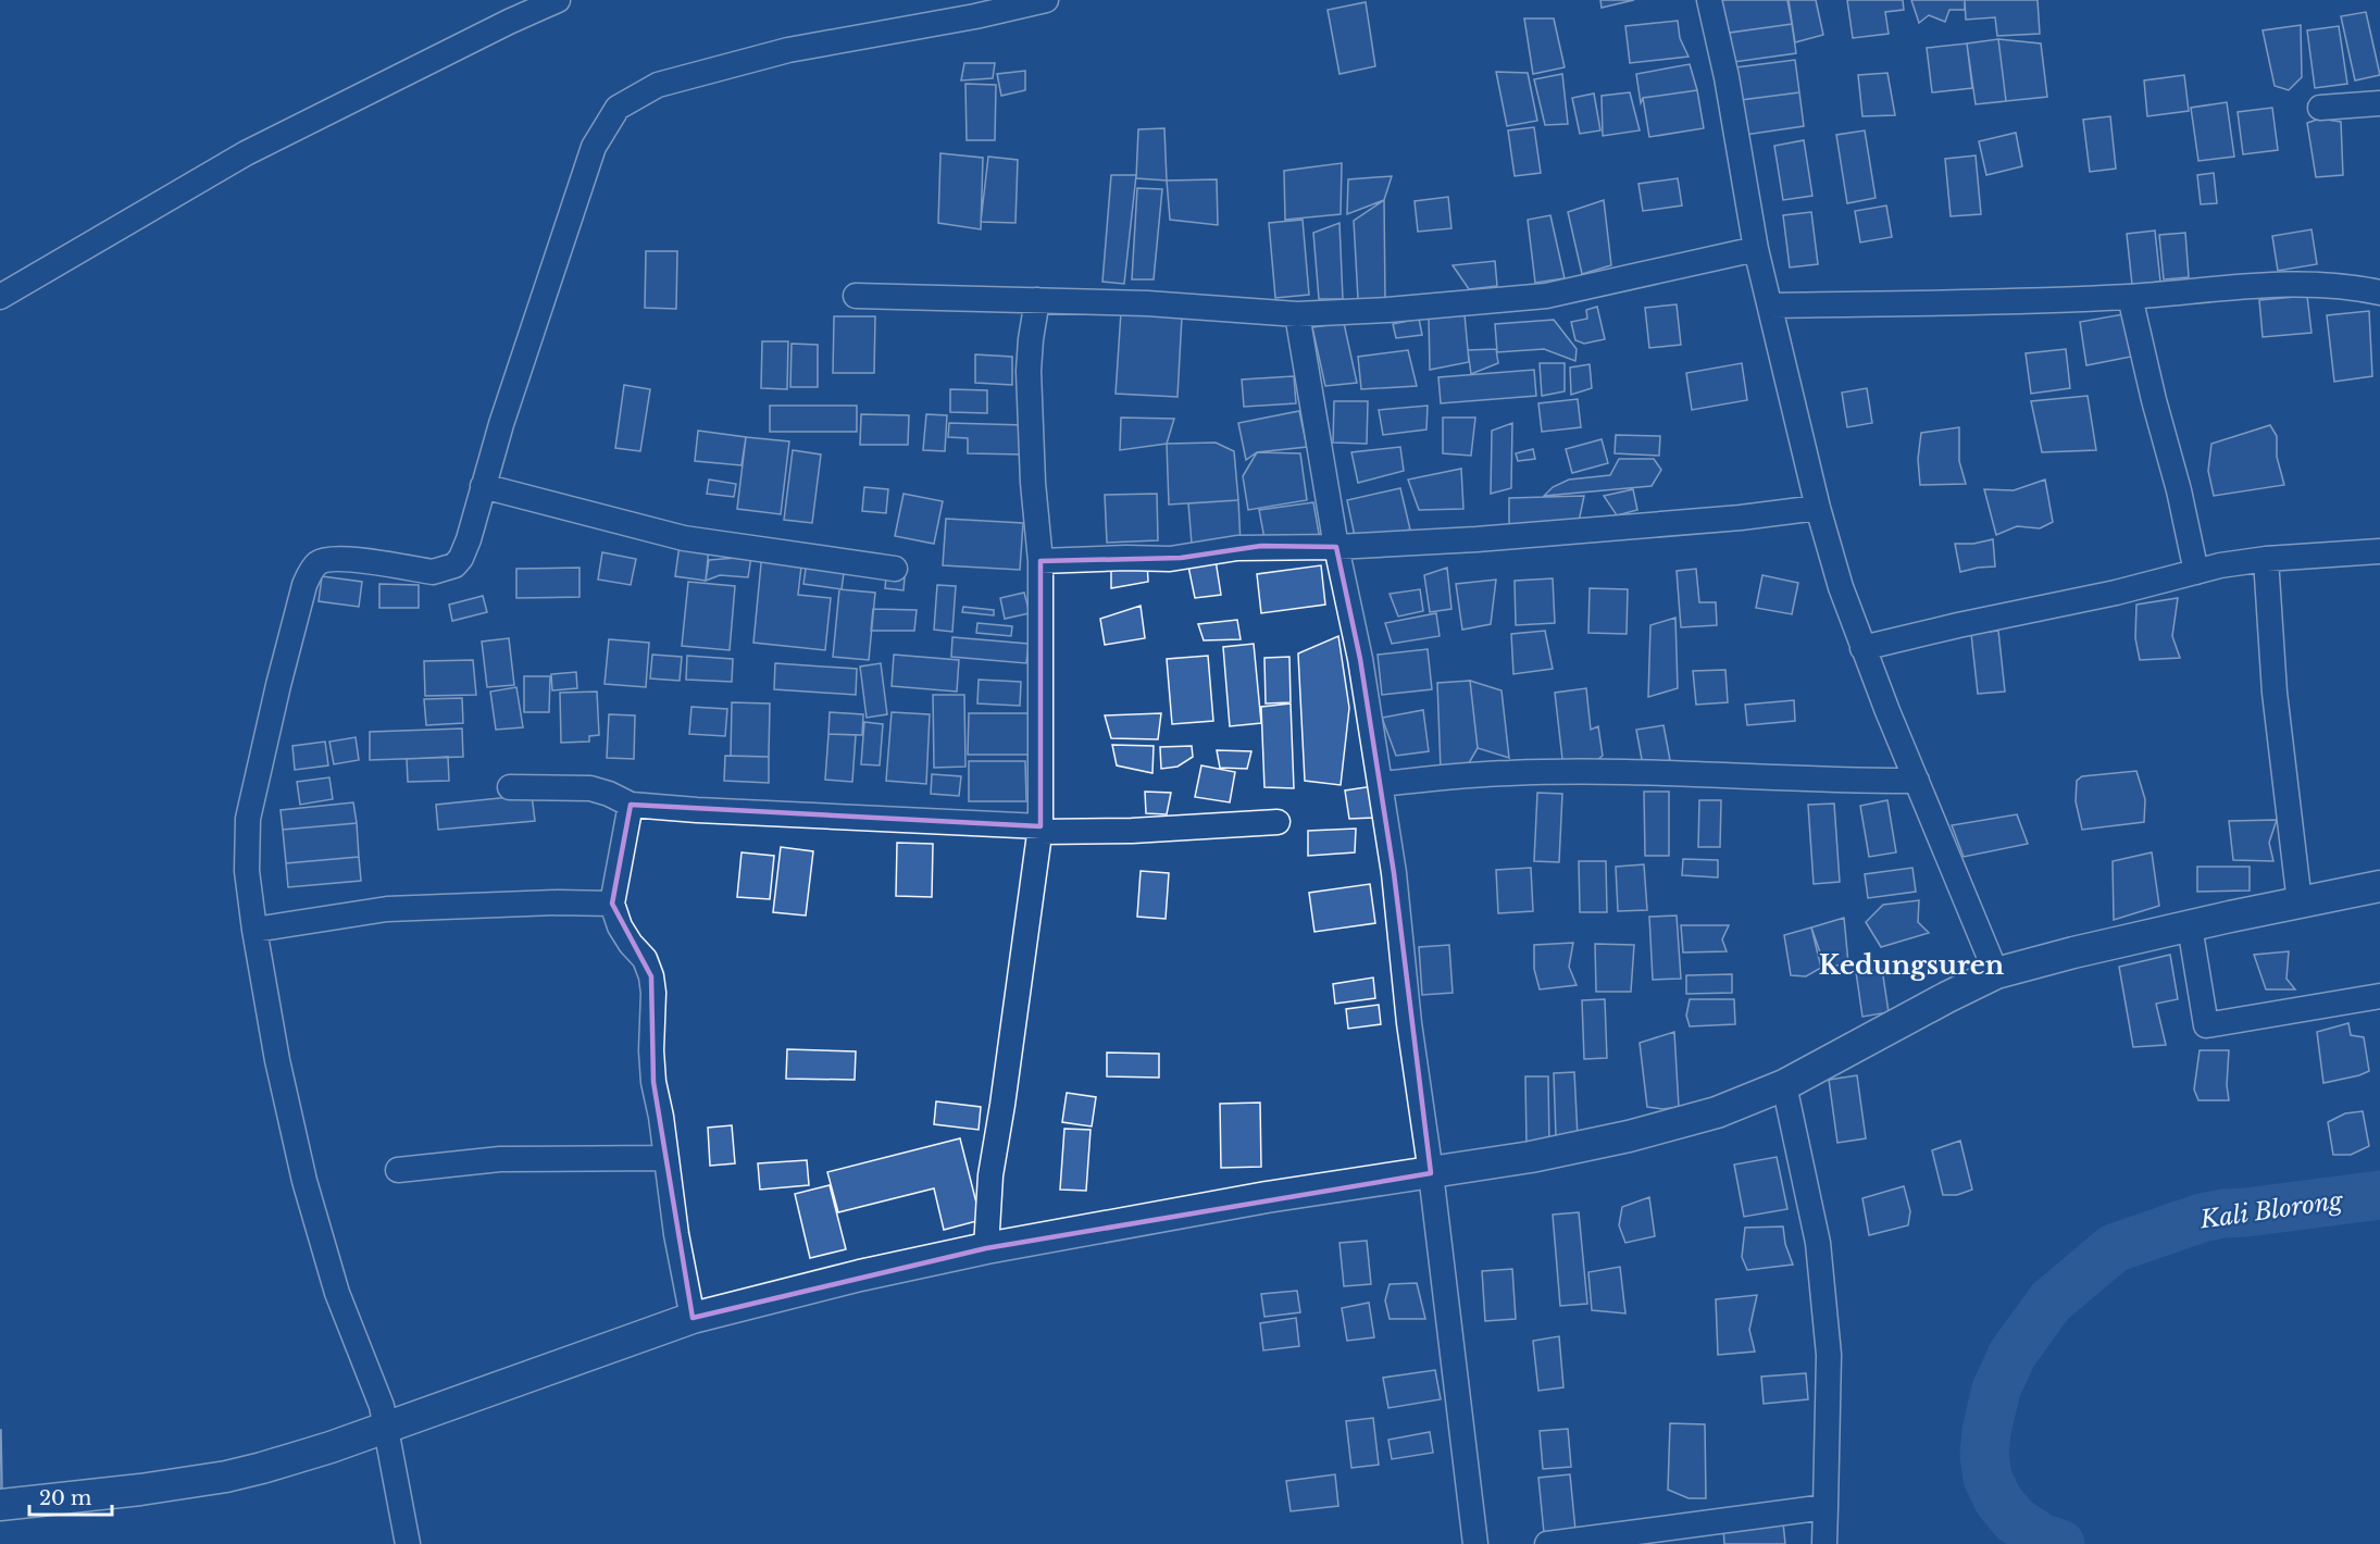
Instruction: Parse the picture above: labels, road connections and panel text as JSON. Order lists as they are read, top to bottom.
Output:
{
  "districts": ["Kedungsuren"],
  "water": ["Kali Blorong"],
  "scale_bar": "20 m"
}
